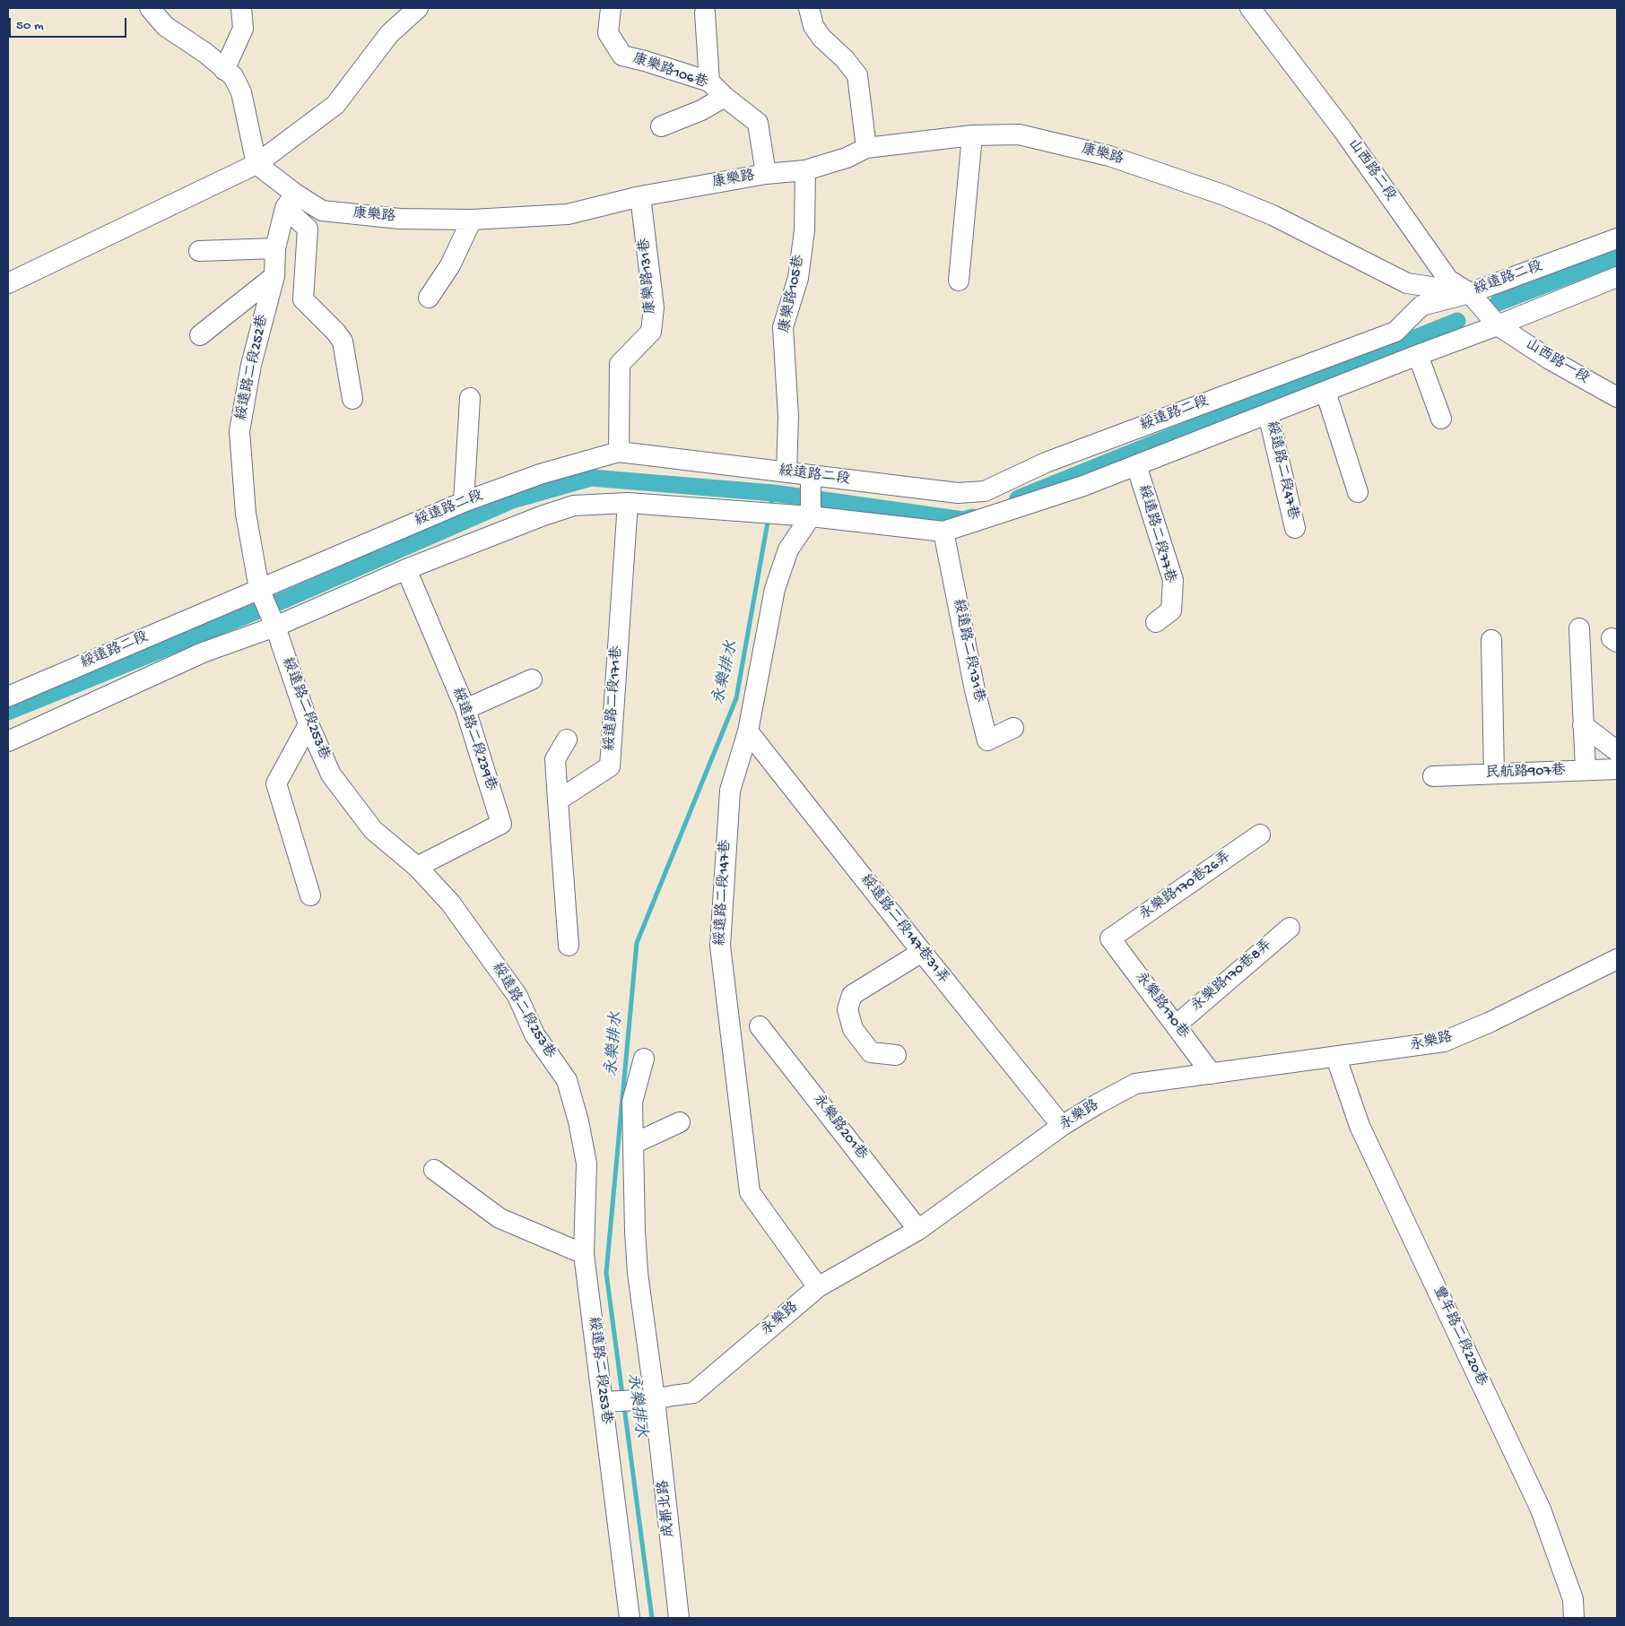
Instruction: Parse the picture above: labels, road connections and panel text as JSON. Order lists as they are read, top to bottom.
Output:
{
  "streets": {
    "street": [
      "康樂路106巷",
      "康樂路",
      "山西路二段",
      "康樂路131巷",
      "綏遠路二段",
      "康樂路105巷",
      "山西路一段",
      "綏遠路二段252巷",
      "綏遠路二段47巷",
      "綏遠路二段77巷",
      "綏遠路二段131巷",
      "綏遠路二段171巷",
      "綏遠路二段253巷",
      "綏遠路二段239巷",
      "民航路907巷",
      "永樂路170巷26弄",
      "綏遠路二段147巷",
      "綏遠路二段147巷31弄",
      "永樂路170巷8弄",
      "永樂路170巷",
      "永樂路",
      "永樂路201巷",
      "豐年路二段220巷",
      "成都北路"
    ]
  },
  "crossings": [
    ["康樂路106巷", "康樂路"],
    ["康樂路", "山西路二段"],
    ["康樂路", "康樂路131巷"],
    ["康樂路", "綏遠路二段"],
    ["康樂路", "康樂路105巷"],
    ["康樂路", "綏遠路二段252巷"],
    ["山西路二段", "綏遠路二段"],
    ["山西路二段", "山西路一段"],
    ["康樂路131巷", "綏遠路二段"],
    ["綏遠路二段", "康樂路105巷"],
    ["綏遠路二段", "綏遠路二段252巷"],
    ["綏遠路二段252巷", "綏遠路二段253巷"],
    ["綏遠路二段253巷", "綏遠路二段239巷"],
    ["綏遠路二段253巷", "永樂路"],
    ["綏遠路二段253巷", "成都北路"],
    ["永樂路170巷26弄", "永樂路170巷"],
    ["綏遠路二段147巷", "綏遠路二段147巷31弄"],
    ["綏遠路二段147巷", "永樂路"],
    ["綏遠路二段147巷31弄", "永樂路"],
    ["永樂路170巷8弄", "永樂路170巷"],
    ["永樂路170巷", "永樂路"],
    ["永樂路", "永樂路201巷"],
    ["永樂路", "豐年路二段220巷"],
    ["永樂路", "成都北路"]
  ],
  "water": ["永樂排水"],
  "scale_bar": "50 m"
}
